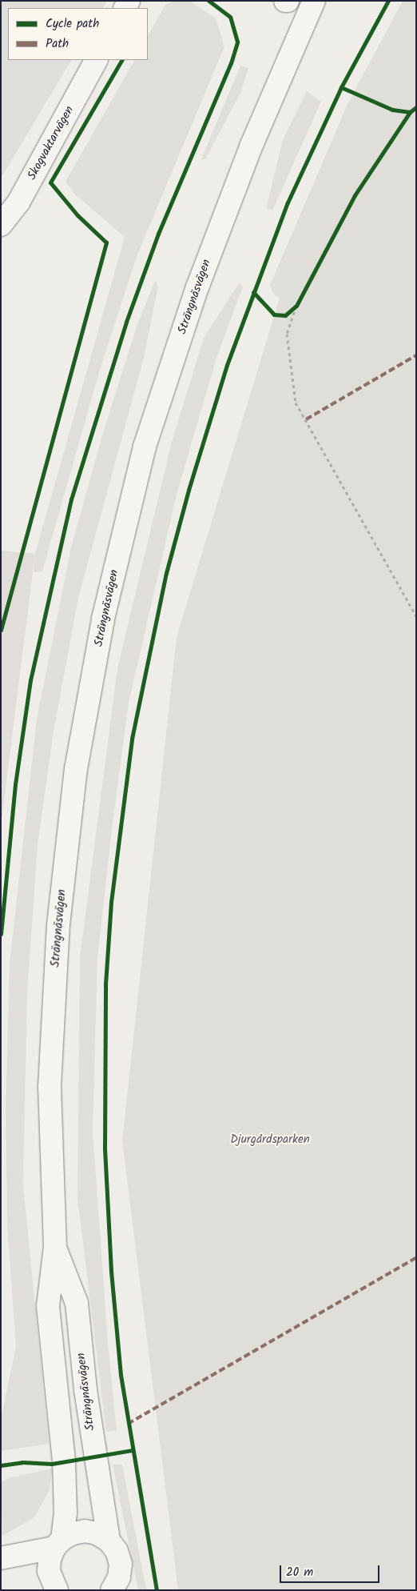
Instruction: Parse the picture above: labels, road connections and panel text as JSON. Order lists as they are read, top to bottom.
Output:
{
  "streets": {
    "main road": ["Skogvaktarvägen", "Strängnäsvägen"]
  },
  "parks": ["Djurgårdsparken"],
  "legend": ["Cycle path", "Path"],
  "scale_bar": "20 m"
}
